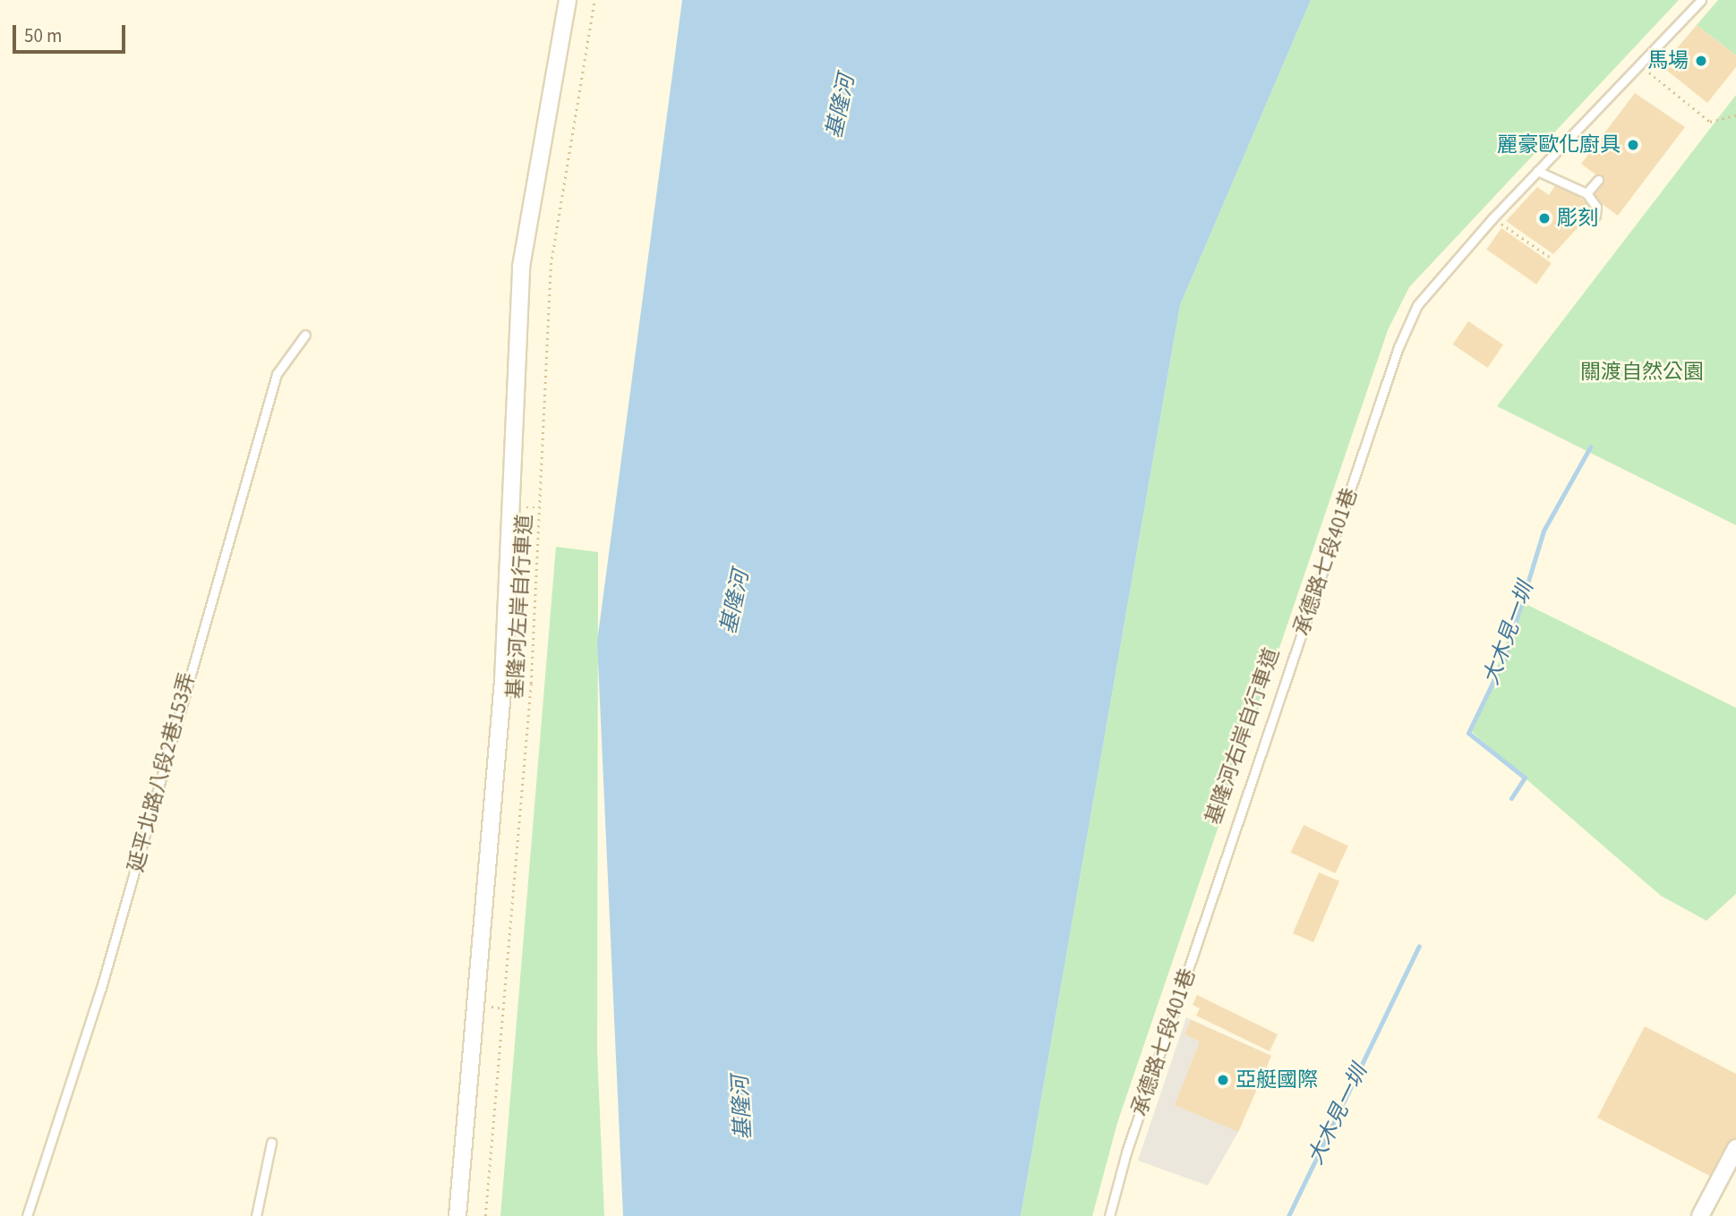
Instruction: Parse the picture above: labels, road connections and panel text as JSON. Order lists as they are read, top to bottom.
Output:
{
  "streets": {
    "lane": ["承德路七段401巷", "延平北路八段2巷153弄"],
    "path": ["基隆河左岸自行車道"]
  },
  "water": ["基隆河", "大木見一圳"],
  "parks": ["關渡自然公園"],
  "places": [
    "馬場",
    "麗豪歐化廚具",
    "彫刻",
    "亞艇國際"
  ],
  "scale_bar": "50 m"
}
